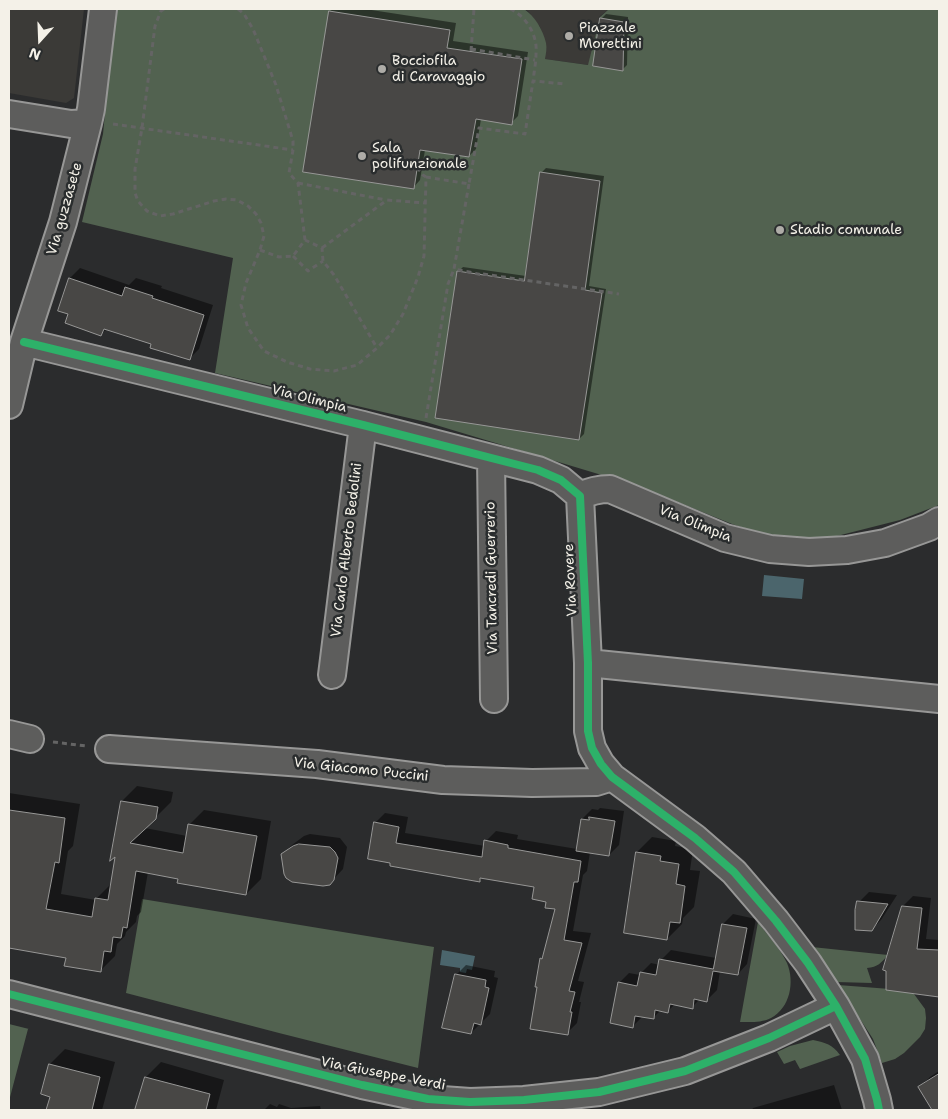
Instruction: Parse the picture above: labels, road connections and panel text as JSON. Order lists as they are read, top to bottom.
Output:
{
  "streets": {
    "street": [
      "Via guzzasete",
      "Via Olimpia",
      "Via Carlo Alberto Bedolini",
      "Via Tancredi Guerrerio",
      "Via Rovere",
      "Via Giacomo Puccini",
      "Via Giuseppe Verdi"
    ]
  },
  "crossings": [
    ["Via guzzasete", "Via Olimpia"],
    ["Via Olimpia", "Via Carlo Alberto Bedolini"],
    ["Via Olimpia", "Via Tancredi Guerrerio"],
    ["Via Olimpia", "Via Rovere"],
    ["Via Rovere", "Via Giacomo Puccini"],
    ["Via Rovere", "Via Giuseppe Verdi"]
  ],
  "places": [
    "Piazzale Morettini",
    "Bocciofila di Caravaggio",
    "Sala polifunzionale",
    "Stadio comunale"
  ],
  "north": "bottom"
}
